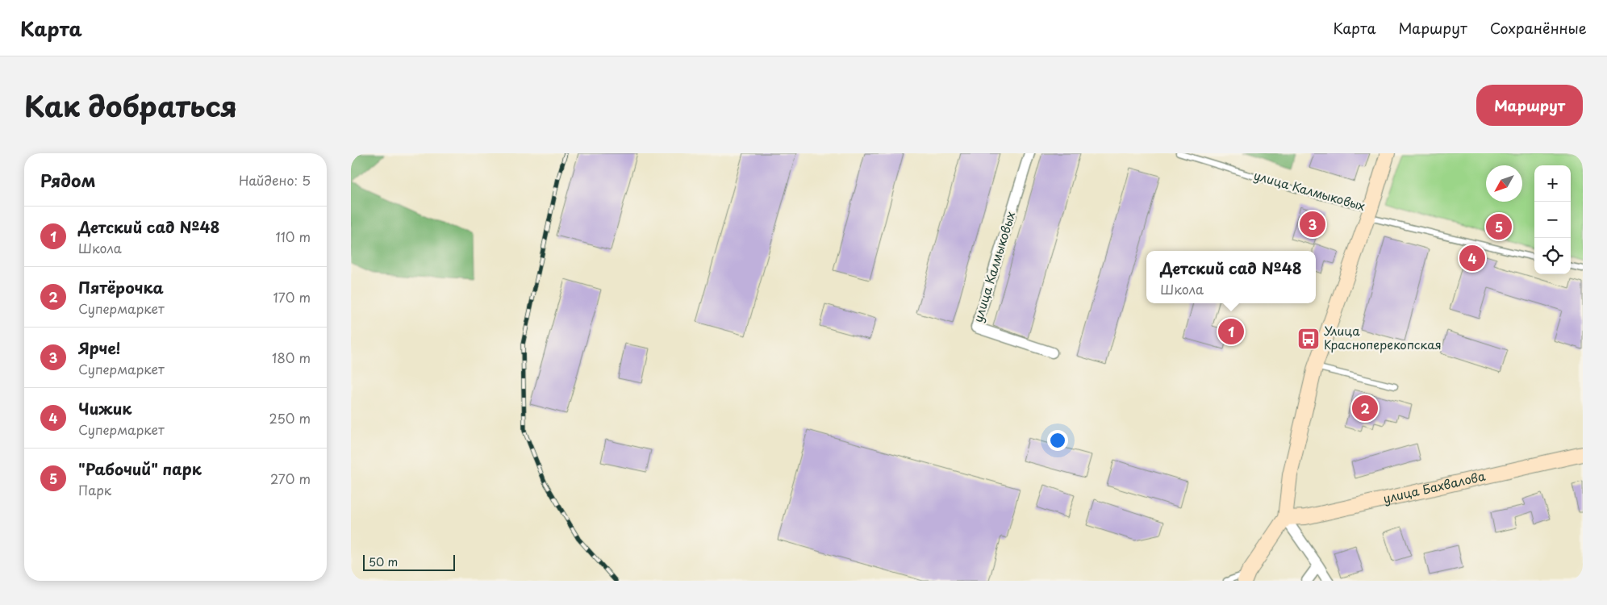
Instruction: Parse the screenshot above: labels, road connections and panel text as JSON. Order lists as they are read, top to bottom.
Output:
{
  "streets": {
    "street": ["улица Калмыковых", "улица Бахвалова"]
  },
  "places": {
    "bus stop": ["Улица Красноперекопская"]
  },
  "scale_bar": "50 m",
  "north": "bottom left",
  "page": {
    "header": "Карта",
    "nav": ["Карта", "Маршрут", "Сохранённые"],
    "title": "Как добраться",
    "buttons": "Маршрут",
    "heading": ["Рядом", "Найдено: 5"],
    "map_buttons": ["+", "−"],
    "list": [
      {
        "mark": "1",
        "name": "Детский сад №48",
        "note": "Школа",
        "value": "110 m"
      },
      {
        "mark": "2",
        "name": "Пятёрочка",
        "note": "Супермаркет",
        "value": "170 m"
      },
      {
        "mark": "3",
        "name": "Ярче!",
        "note": "Супермаркет",
        "value": "180 m"
      },
      {
        "mark": "4",
        "name": "Чижик",
        "note": "Супермаркет",
        "value": "250 m"
      },
      {
        "mark": "5",
        "name": "\"Рабочий\" парк",
        "note": "Парк",
        "value": "270 m"
      }
    ],
    "pins": [
      "3",
      "5",
      "4",
      "1",
      "2"
    ],
    "popup": ["Детский сад №48", "Школа"],
    "scale": "50 m"
  }
}
